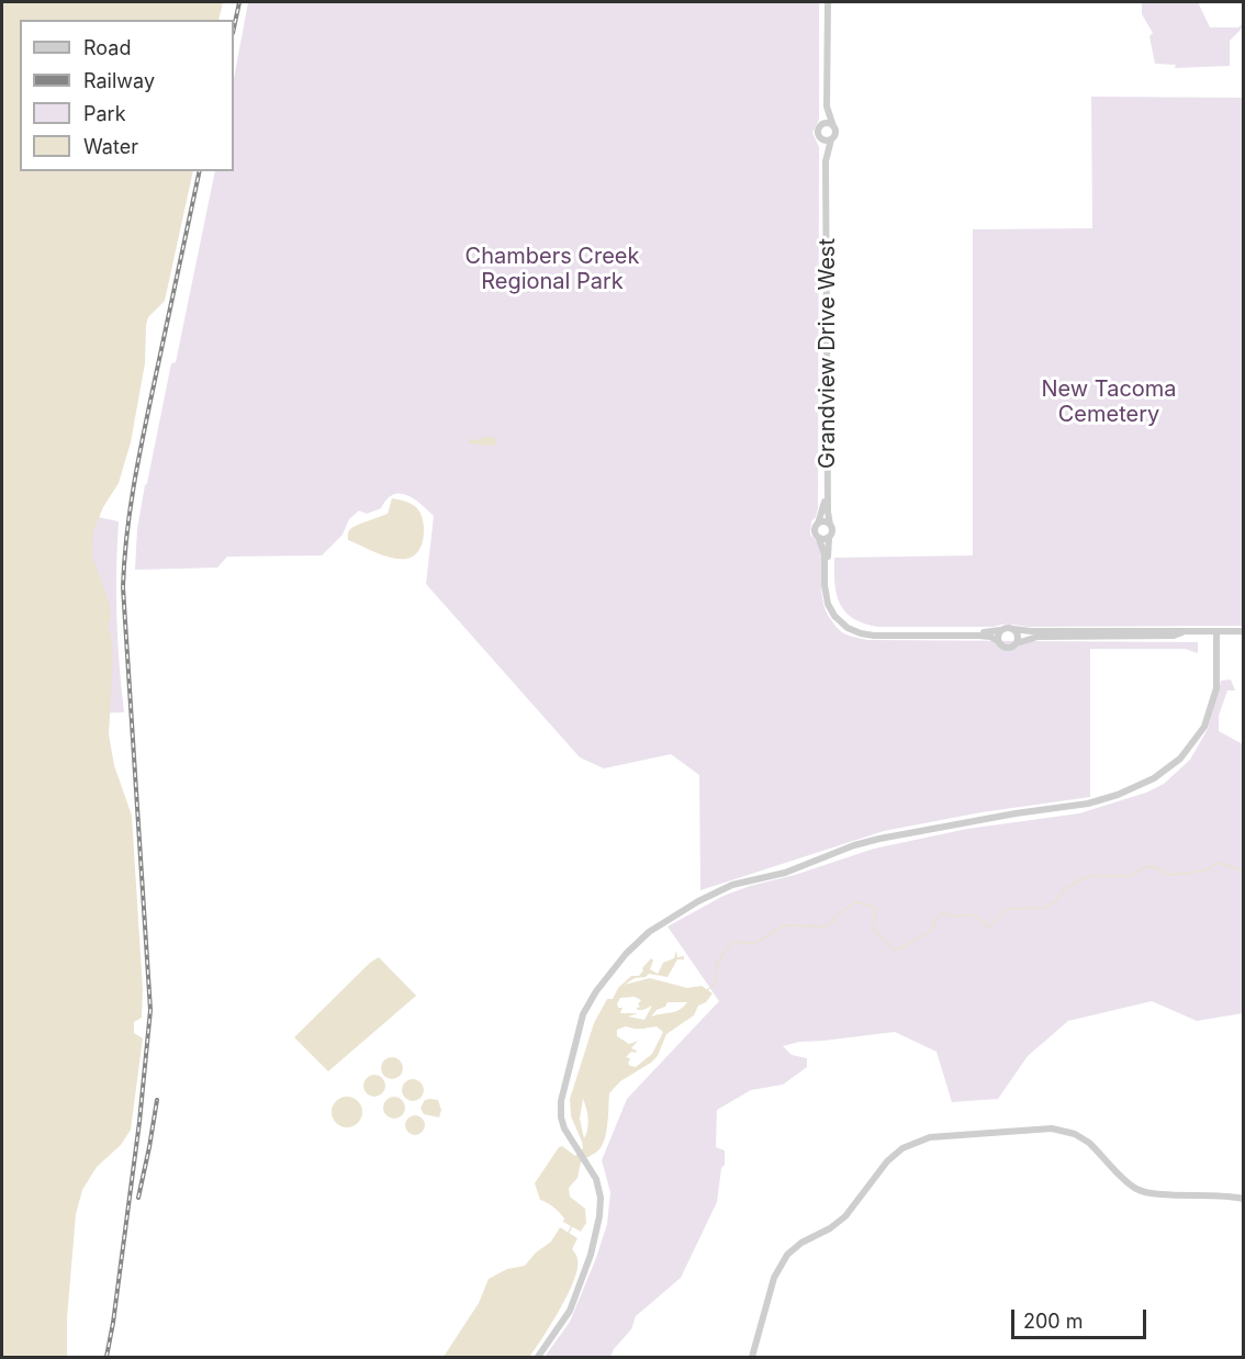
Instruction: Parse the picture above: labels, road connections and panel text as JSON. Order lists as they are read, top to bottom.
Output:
{
  "streets": {
    "street": ["Grandview Drive West"]
  },
  "parks": ["Chambers Creek Regional Park", "New Tacoma Cemetery"],
  "legend": [
    "Road",
    "Railway",
    "Park",
    "Water"
  ],
  "scale_bar": "200 m"
}
